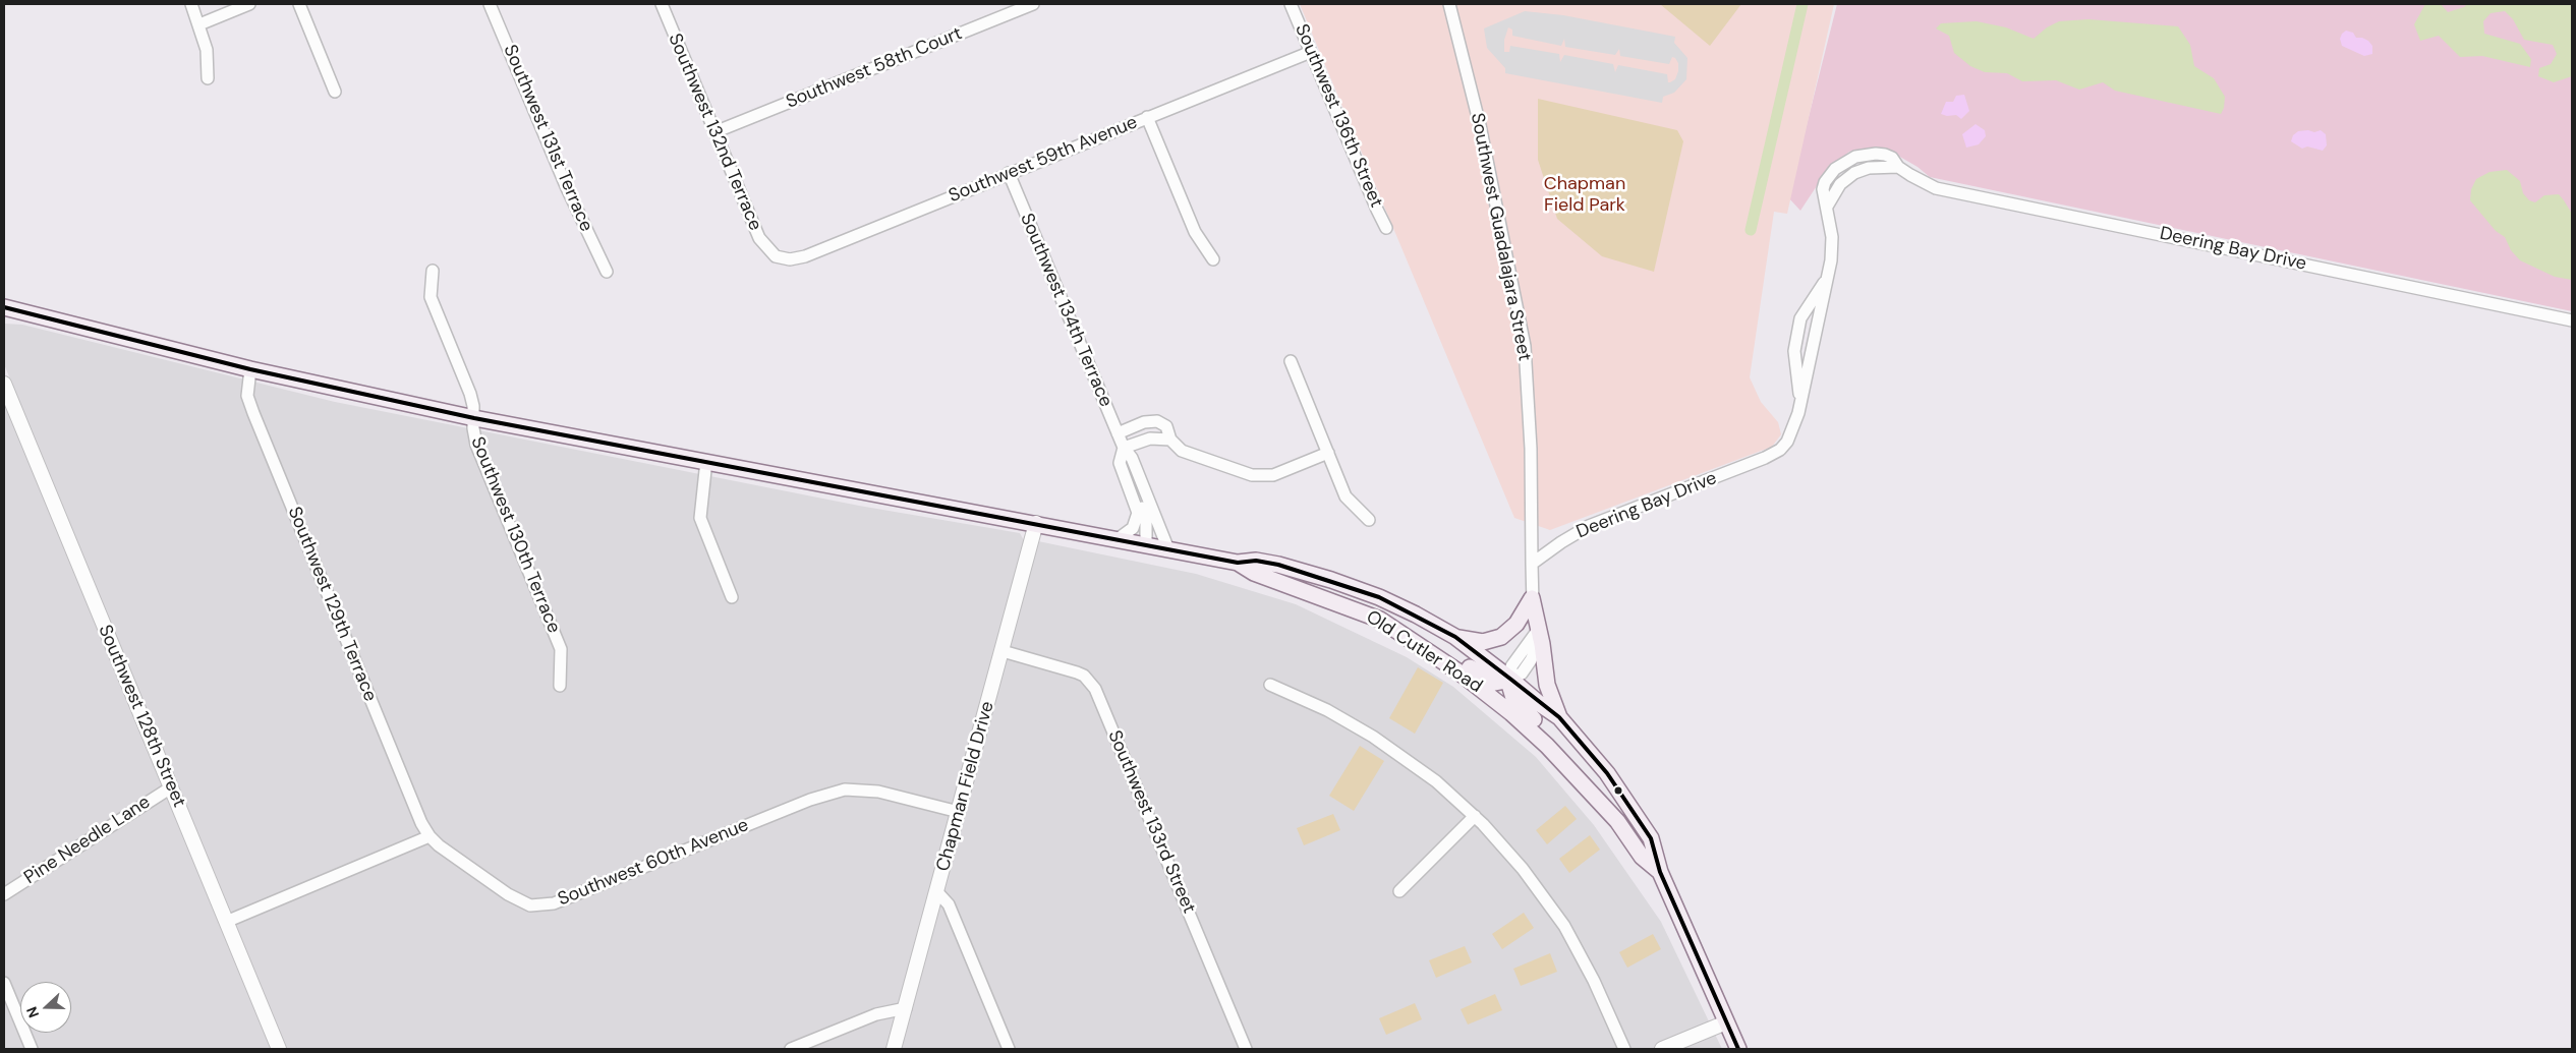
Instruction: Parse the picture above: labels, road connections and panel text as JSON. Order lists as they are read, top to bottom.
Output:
{
  "streets": {
    "main road": ["Old Cutler Road"],
    "street": [
      "Southwest 58th Court",
      "Southwest 136th Street",
      "Southwest 132nd Terrace",
      "Southwest 131st Terrace",
      "Southwest 59th Avenue",
      "Southwest Guadalajara Street",
      "Deering Bay Drive",
      "Southwest 134th Terrace",
      "Southwest 130th Terrace",
      "Southwest 129th Terrace",
      "Southwest 128th Street",
      "Chapman Field Drive",
      "Southwest 133rd Street",
      "Pine Needle Lane",
      "Southwest 60th Avenue"
    ]
  },
  "crossings": [
    ["Southwest 58th Court", "Southwest 132nd Terrace"],
    ["Southwest 136th Street", "Southwest 59th Avenue"],
    ["Southwest 132nd Terrace", "Southwest 59th Avenue"],
    ["Southwest 59th Avenue", "Southwest 134th Terrace"],
    ["Southwest Guadalajara Street", "Deering Bay Drive"],
    ["Southwest 134th Terrace", "Old Cutler Road"],
    ["Southwest 130th Terrace", "Old Cutler Road"],
    ["Southwest 129th Terrace", "Old Cutler Road"],
    ["Southwest 129th Terrace", "Southwest 60th Avenue"],
    ["Old Cutler Road", "Chapman Field Drive"],
    ["Southwest 128th Street", "Pine Needle Lane"],
    ["Chapman Field Drive", "Southwest 133rd Street"],
    ["Chapman Field Drive", "Southwest 60th Avenue"]
  ],
  "parks": ["Chapman Field Park"],
  "north": "left"
}
